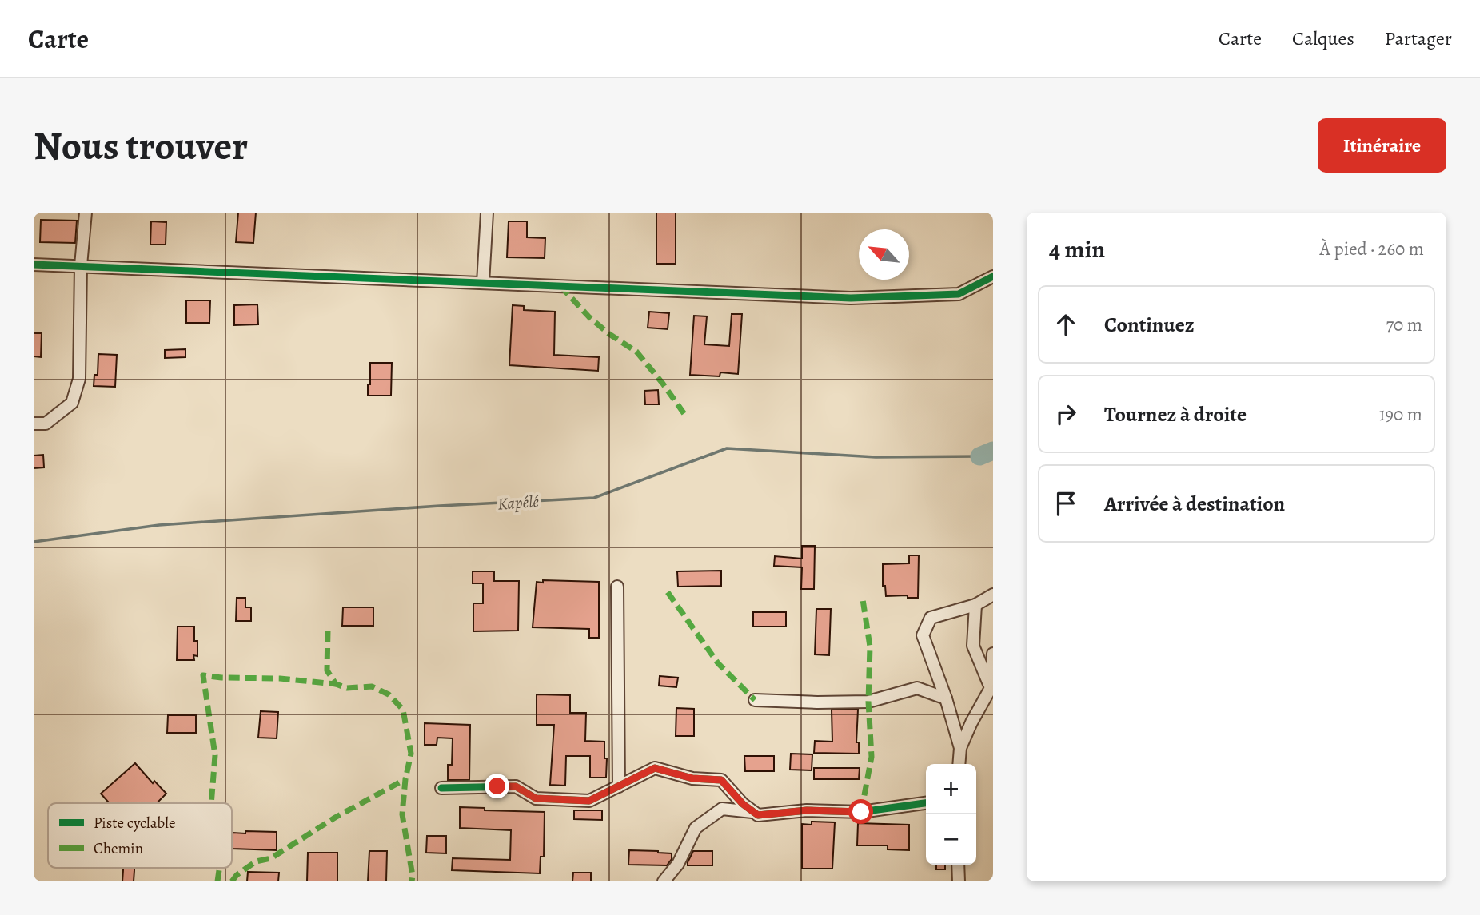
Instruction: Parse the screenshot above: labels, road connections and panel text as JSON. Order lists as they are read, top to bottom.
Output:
{
  "water": ["Kapélé"],
  "legend": ["Piste cyclable", "Chemin"],
  "north": "top left",
  "page": {
    "header": "Carte",
    "nav": ["Carte", "Calques", "Partager"],
    "buttons": "Itinéraire",
    "title": "Nous trouver",
    "heading": ["4 min", "À pied · 260 m"],
    "list": [
      ["Continuez", "70 m"],
      ["Tournez à droite", "190 m"],
      "Arrivée à destination"
    ],
    "map_buttons": ["+", "−"]
  }
}
